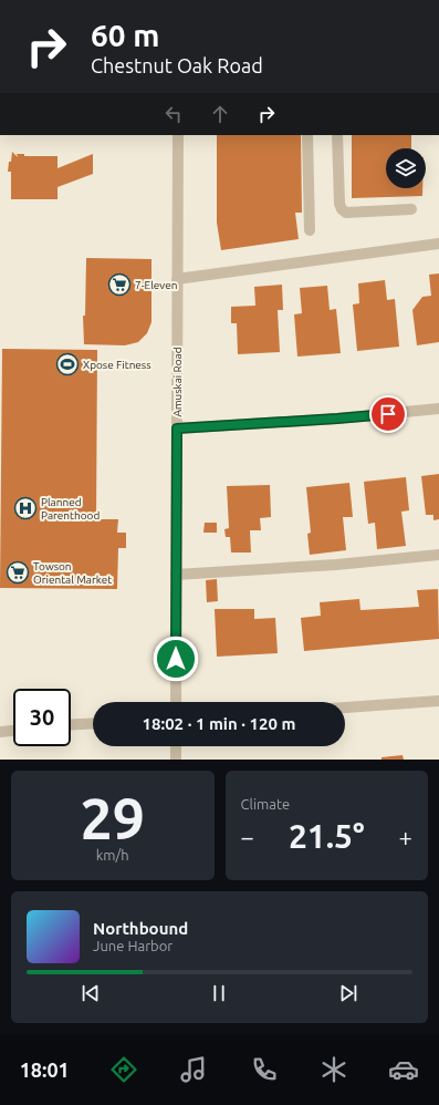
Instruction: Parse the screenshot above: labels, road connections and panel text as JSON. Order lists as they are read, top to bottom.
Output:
{
  "streets": {
    "street": ["Amuskai Road"]
  },
  "places": {
    "supermarket": ["7-Eleven", "Towson Oriental Market"],
    "sports": ["Xpose Fitness"],
    "hospital": ["Planned Parenthood"]
  },
  "page": {
    "turn": ["60 m", "Chestnut Oak Road"],
    "limit": "30",
    "trip": "18:02 · 1 min · 120 m",
    "tile": [
      ["29", "km/h"],
      "Climate"
    ],
    "heat": ["−", "21.5°", "+"],
    "song": ["Northbound", "June Harbor"],
    "tabs": "18:01"
  }
}
